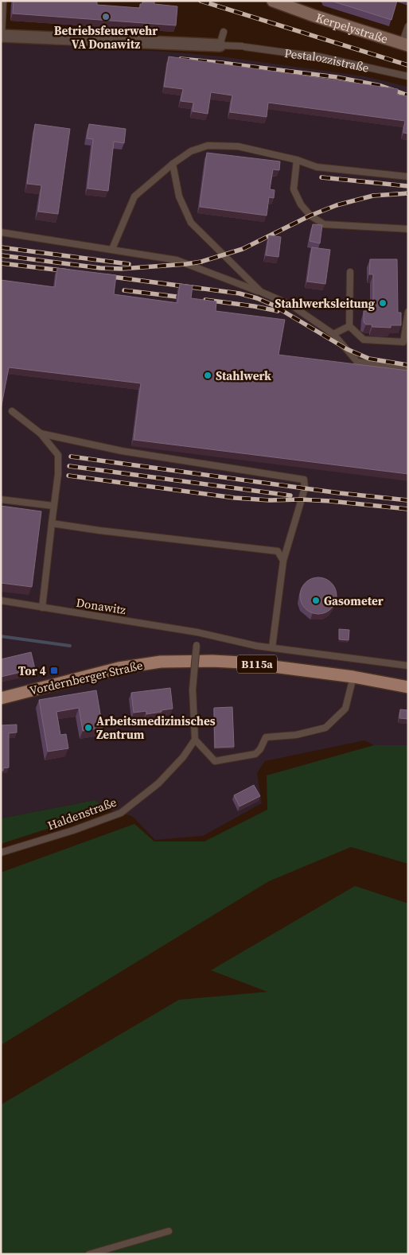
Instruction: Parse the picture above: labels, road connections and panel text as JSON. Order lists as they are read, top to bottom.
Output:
{
  "streets": {
    "main road": ["Kerpelystraße", "B115a", "Vordernberger Straße"],
    "street": ["Pestalozzistraße"],
    "lane": ["Donawitz", "Haldenstraße"]
  },
  "places": {
    "other": [
      "Betriebsfeuerwehr VA Donawitz",
      "Stahlwerksleitung",
      "Stahlwerk",
      "Gasometer",
      "Arbeitsmedizinisches Zentrum"
    ],
    "transit": ["Tor 4"]
  }
}
